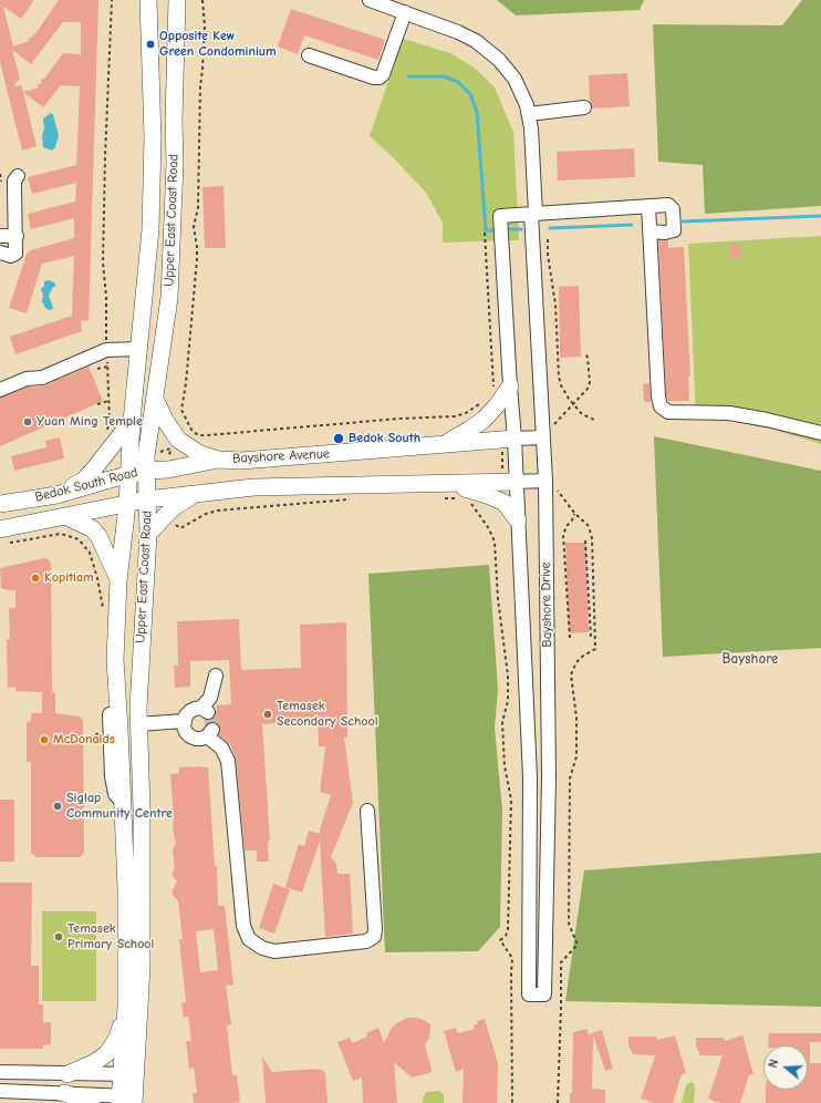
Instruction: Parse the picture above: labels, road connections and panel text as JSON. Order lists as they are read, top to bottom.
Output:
{
  "streets": {
    "main road": ["Upper East Coast Road", "Bayshore Avenue", "Bedok South Road"],
    "street": ["Bayshore Drive"]
  },
  "crossings": [
    ["Upper East Coast Road", "Bayshore Avenue"],
    ["Upper East Coast Road", "Bedok South Road"],
    ["Bayshore Avenue", "Bedok South Road"],
    ["Bayshore Avenue", "Bayshore Drive"]
  ],
  "districts": ["Bayshore"],
  "places": [
    "Opposite Kew Green Condominium",
    "Yuan Ming Temple",
    "Bedok South",
    "Kopitiam",
    "Temasek Secondary School",
    "McDonalds",
    "Siglap Community Centre",
    "Temasek Primary School"
  ],
  "north": "left"
}
